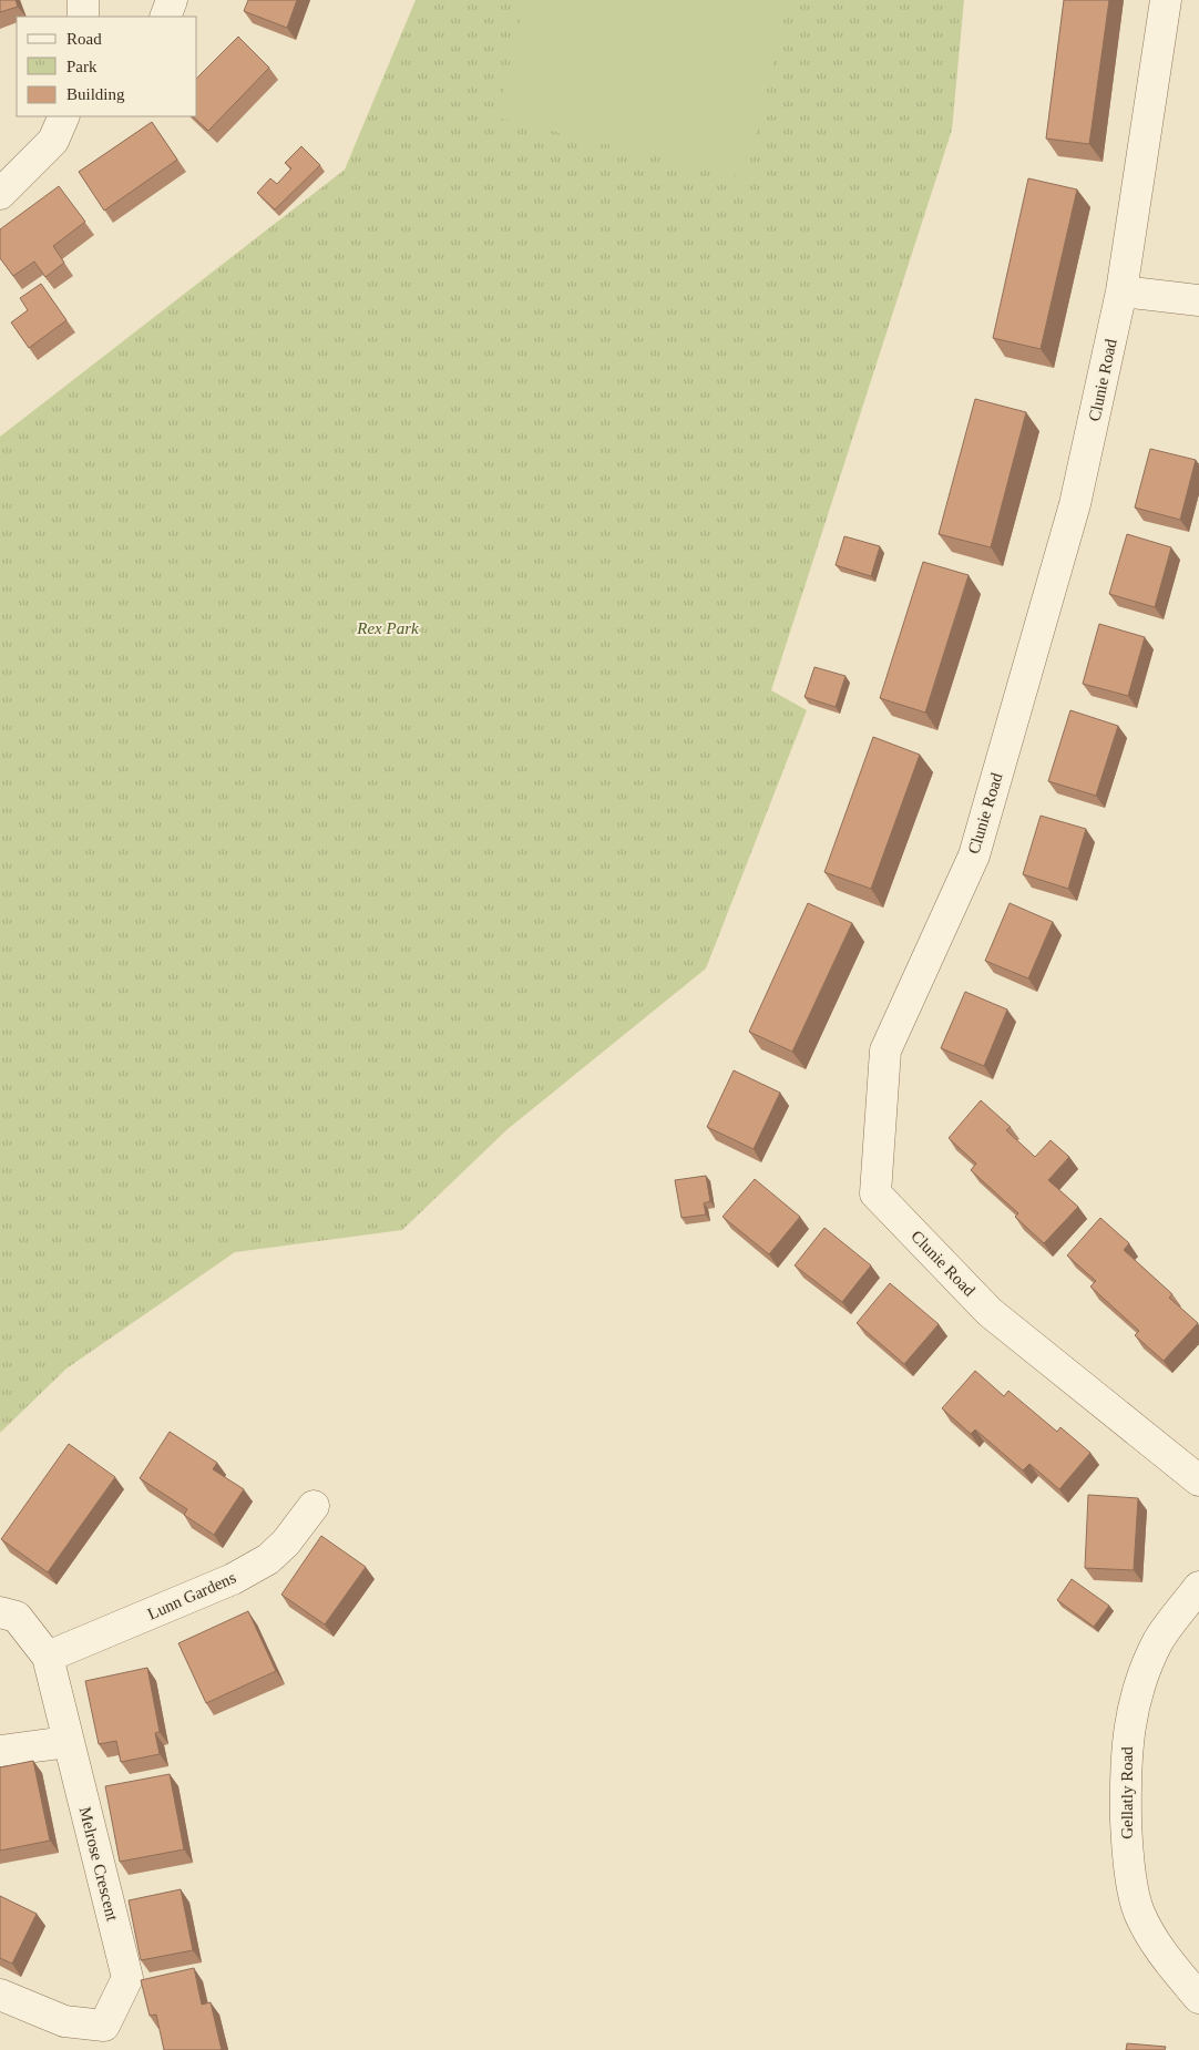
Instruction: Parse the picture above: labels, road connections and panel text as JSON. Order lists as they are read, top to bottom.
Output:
{
  "streets": {
    "street": [
      "Clunie Road",
      "Lunn Gardens",
      "Gellatly Road",
      "Melrose Crescent"
    ]
  },
  "crossings": [
    ["Lunn Gardens", "Melrose Crescent"]
  ],
  "parks": ["Rex Park"],
  "legend": ["Road", "Park", "Building"]
}
